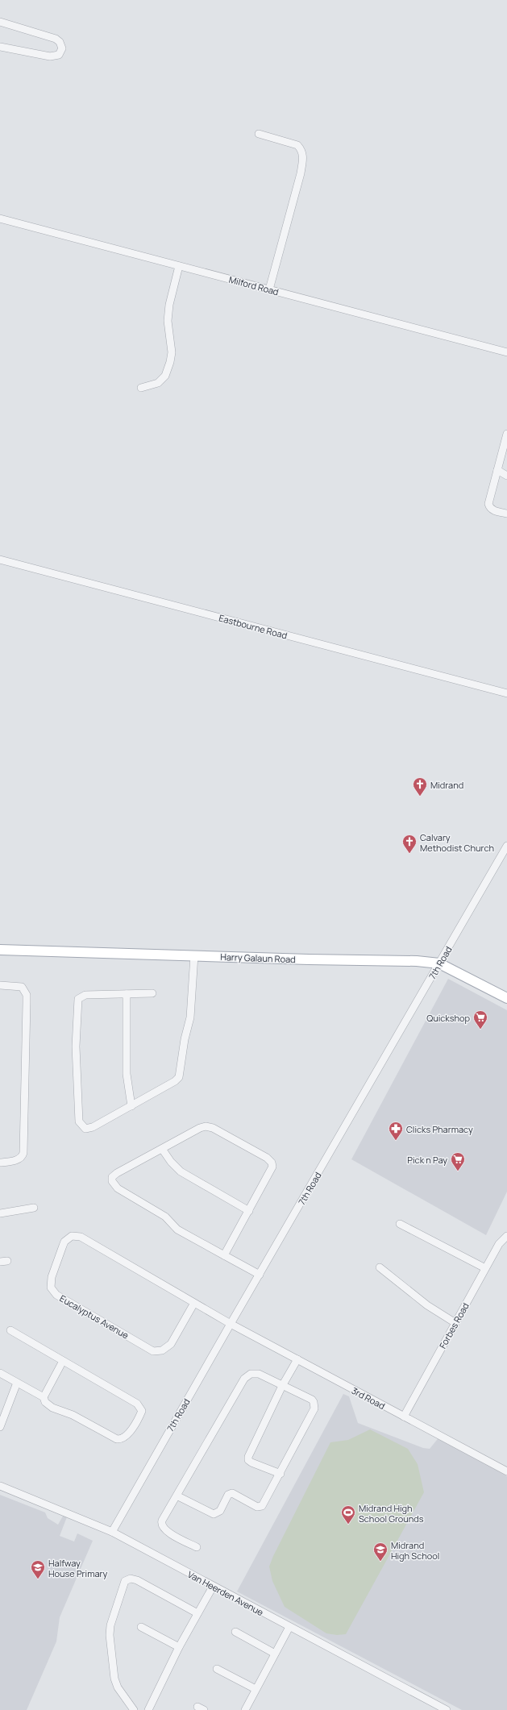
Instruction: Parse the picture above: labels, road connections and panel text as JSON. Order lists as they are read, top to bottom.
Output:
{
  "streets": {
    "main road": ["Harry Galaun Road"],
    "street": [
      "Milford Road",
      "Eastbourne Road",
      "7th Road",
      "Eucalyptus Avenue",
      "Forbes Road",
      "3rd Road",
      "Van Heerden Avenue"
    ]
  },
  "crossings": [
    ["Harry Galaun Road", "7th Road"],
    ["7th Road", "Eucalyptus Avenue"],
    ["7th Road", "3rd Road"],
    ["7th Road", "Van Heerden Avenue"],
    ["Eucalyptus Avenue", "3rd Road"],
    ["Forbes Road", "3rd Road"]
  ],
  "places": {
    "church": ["Midrand", "Calvary Methodist Church"],
    "supermarket": ["Quickshop", "Pick n Pay"],
    "pharmacy": ["Clicks Pharmacy"],
    "sports": ["Midrand High School Grounds"],
    "school or university": ["Midrand High School", "Halfway House Primary"]
  }
}
